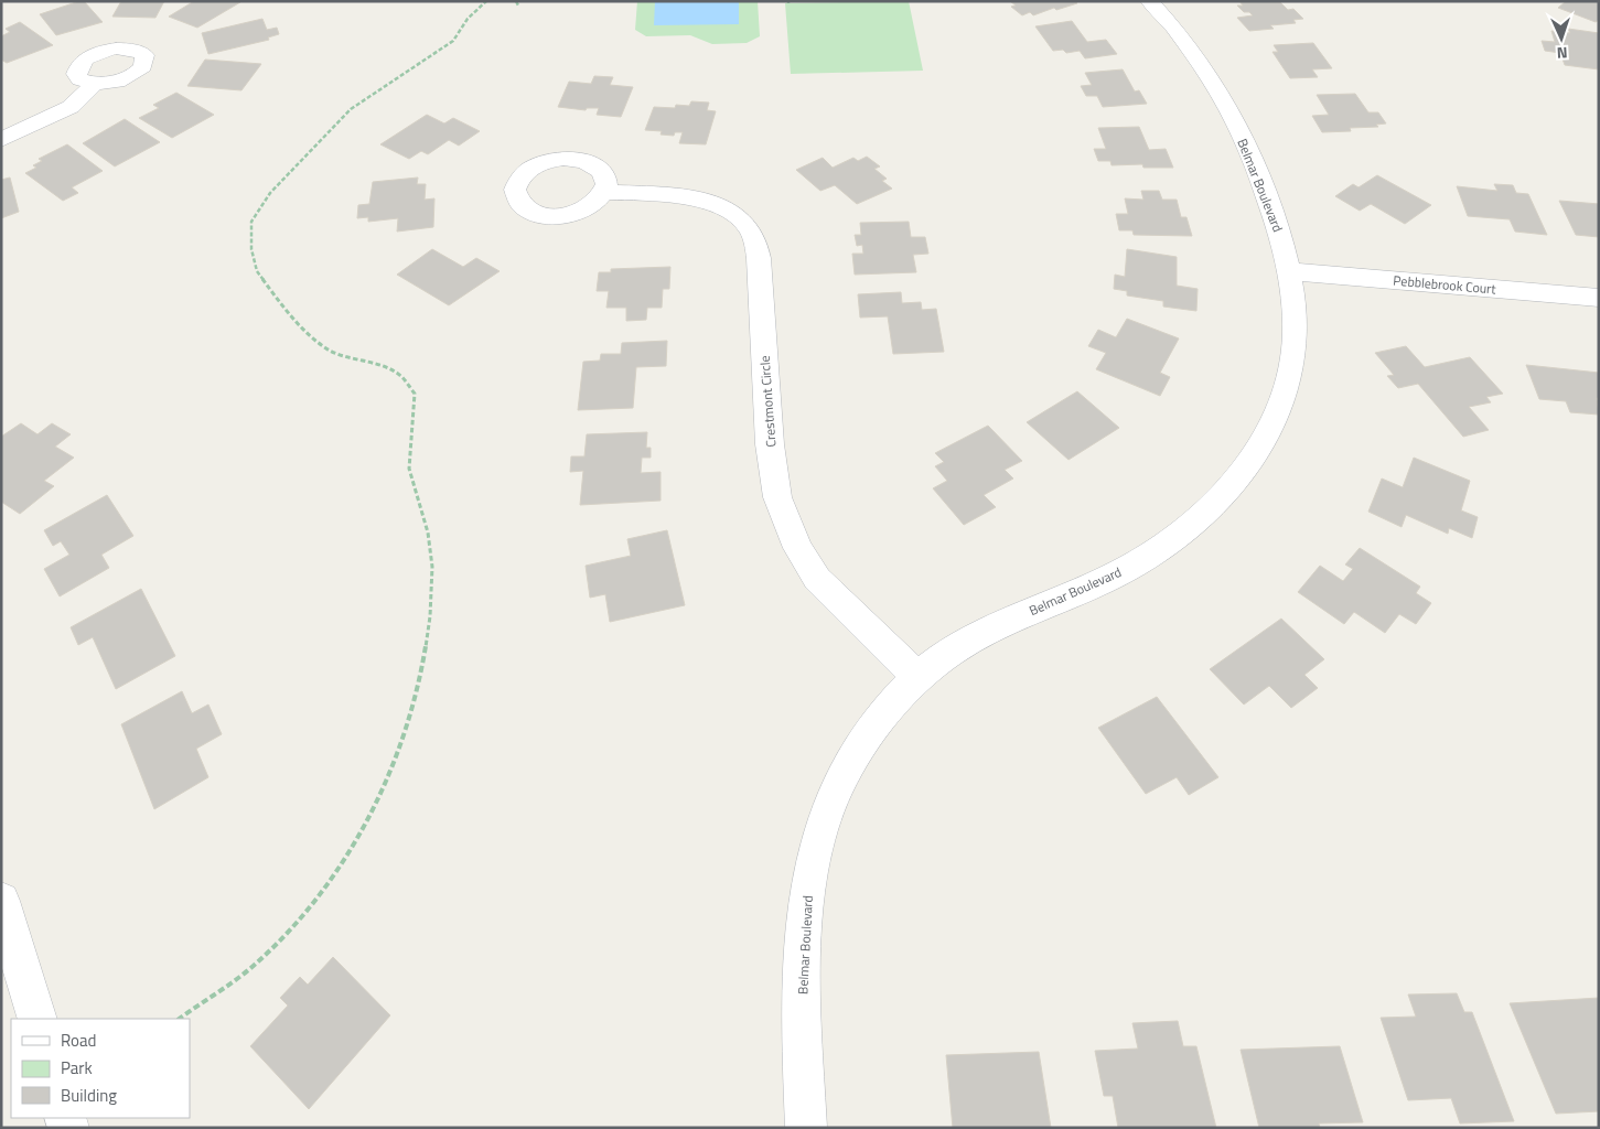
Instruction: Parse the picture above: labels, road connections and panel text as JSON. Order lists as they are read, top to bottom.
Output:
{
  "streets": {
    "street": ["Belmar Boulevard", "Pebblebrook Court", "Crestmont Circle"]
  },
  "crossings": [
    ["Belmar Boulevard", "Pebblebrook Court"],
    ["Belmar Boulevard", "Crestmont Circle"]
  ],
  "legend": ["Road", "Park", "Building"],
  "north": "bottom"
}
